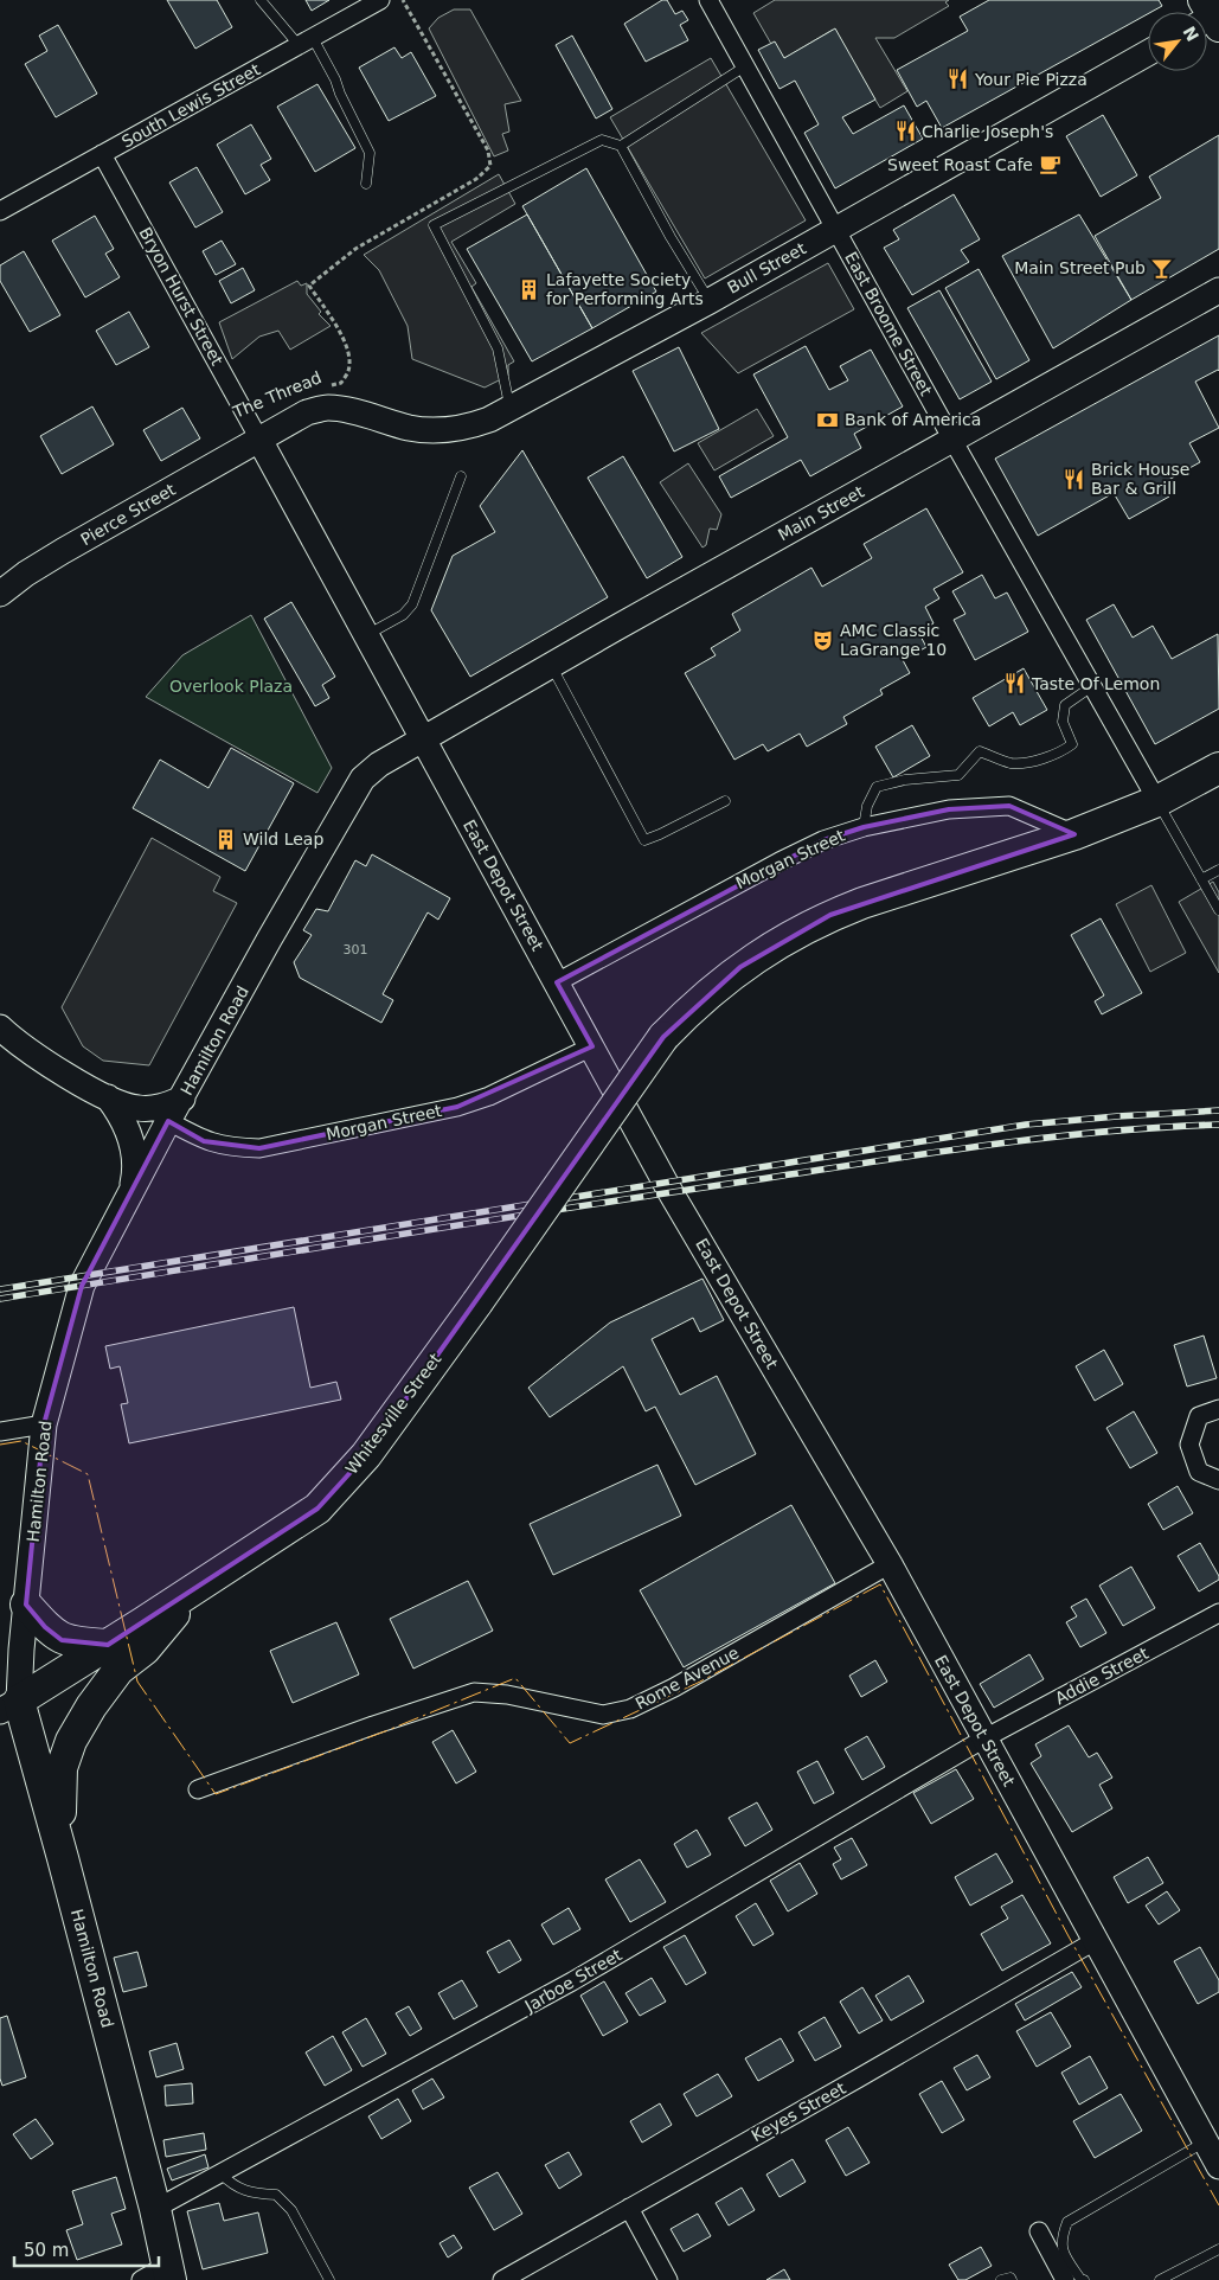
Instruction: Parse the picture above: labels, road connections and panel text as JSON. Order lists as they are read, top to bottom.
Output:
{
  "streets": {
    "highway": ["Hamilton Road", "Whitesville Street"],
    "street": [
      "South Lewis Street",
      "Bull Street",
      "Bryon Hurst Street",
      "East Broome Street",
      "Main Street",
      "Pierce Street",
      "Morgan Street",
      "East Depot Street",
      "Addie Street",
      "Rome Avenue",
      "Jarboe Street",
      "Keyes Street"
    ],
    "path": ["The Thread"]
  },
  "crossings": [
    ["South Lewis Street", "Bryon Hurst Street"],
    ["Bull Street", "Bryon Hurst Street"],
    ["Bull Street", "East Broome Street"],
    ["Bull Street", "Pierce Street"],
    ["Bull Street", "East Depot Street"],
    ["Bryon Hurst Street", "Pierce Street"],
    ["Bryon Hurst Street", "East Depot Street"],
    ["East Broome Street", "Main Street"],
    ["Main Street", "East Depot Street"],
    ["Main Street", "Hamilton Road"],
    ["Pierce Street", "East Depot Street"],
    ["Morgan Street", "East Depot Street"],
    ["Morgan Street", "Hamilton Road"],
    ["Morgan Street", "Whitesville Street"],
    ["East Depot Street", "Hamilton Road"],
    ["East Depot Street", "Addie Street"],
    ["East Depot Street", "Rome Avenue"],
    ["East Depot Street", "Jarboe Street"],
    ["East Depot Street", "Keyes Street"],
    ["Hamilton Road", "Whitesville Street"],
    ["Hamilton Road", "Jarboe Street"],
    ["Addie Street", "Jarboe Street"]
  ],
  "parks": ["Overlook Plaza"],
  "places": {
    "restaurant": [
      "Your Pie Pizza",
      "Charlie Joseph's",
      "Brick House Bar & Grill",
      "Taste Of Lemon"
    ],
    "cafe": ["Sweet Roast Cafe"],
    "bar": ["Main Street Pub"],
    "building": ["Lafayette Society for Performing Arts", "Wild Leap"],
    "bank": ["Bank of America"],
    "theatre": ["AMC Classic LaGrange 10"]
  },
  "house_numbers": ["301"],
  "scale_bar": "50 m",
  "north": "top right"
}
